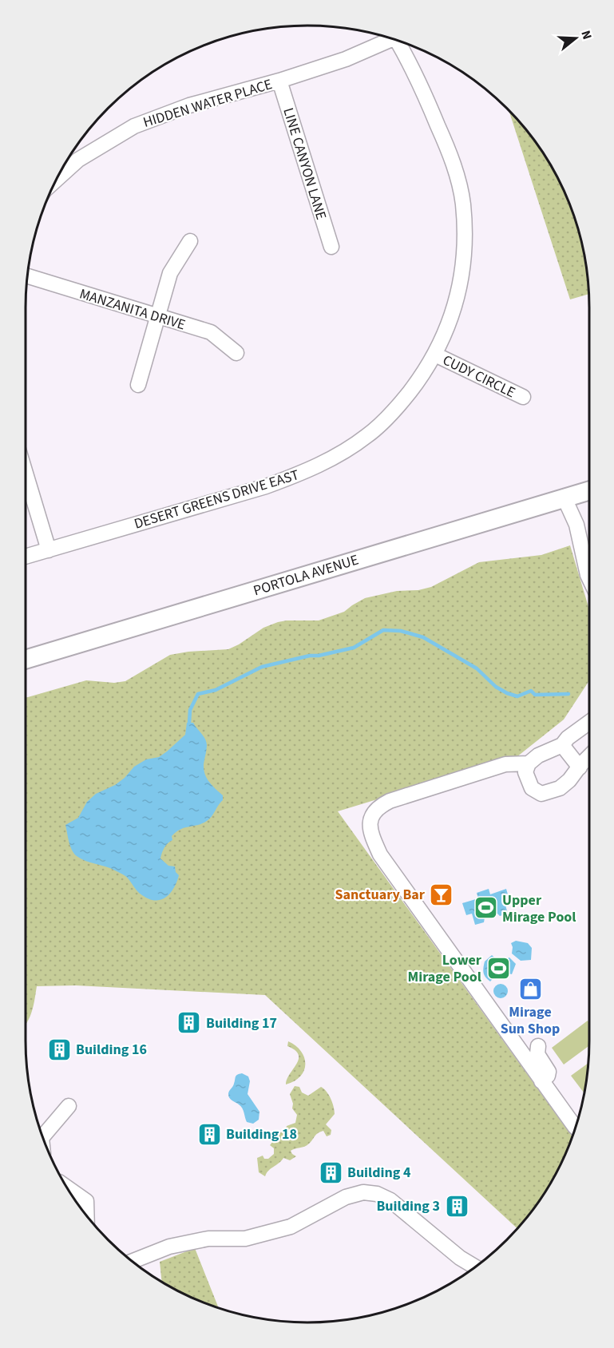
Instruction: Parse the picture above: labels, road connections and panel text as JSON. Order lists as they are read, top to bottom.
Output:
{
  "streets": {
    "main road": ["PORTOLA AVENUE"],
    "street": [
      "HIDDEN WATER PLACE",
      "LINE CANYON LANE",
      "MANZANITA DRIVE",
      "CUDY CIRCLE",
      "DESERT GREENS DRIVE EAST"
    ]
  },
  "crossings": [
    ["HIDDEN WATER PLACE", "LINE CANYON LANE"],
    ["CUDY CIRCLE", "DESERT GREENS DRIVE EAST"]
  ],
  "places": {
    "bar": ["Sanctuary Bar"],
    "sports": ["Upper Mirage Pool", "Lower Mirage Pool"],
    "shop": ["Mirage Sun Shop"],
    "building": [
      "Building 17",
      "Building 16",
      "Building 18",
      "Building 4",
      "Building 3"
    ]
  },
  "north": "right"
}
